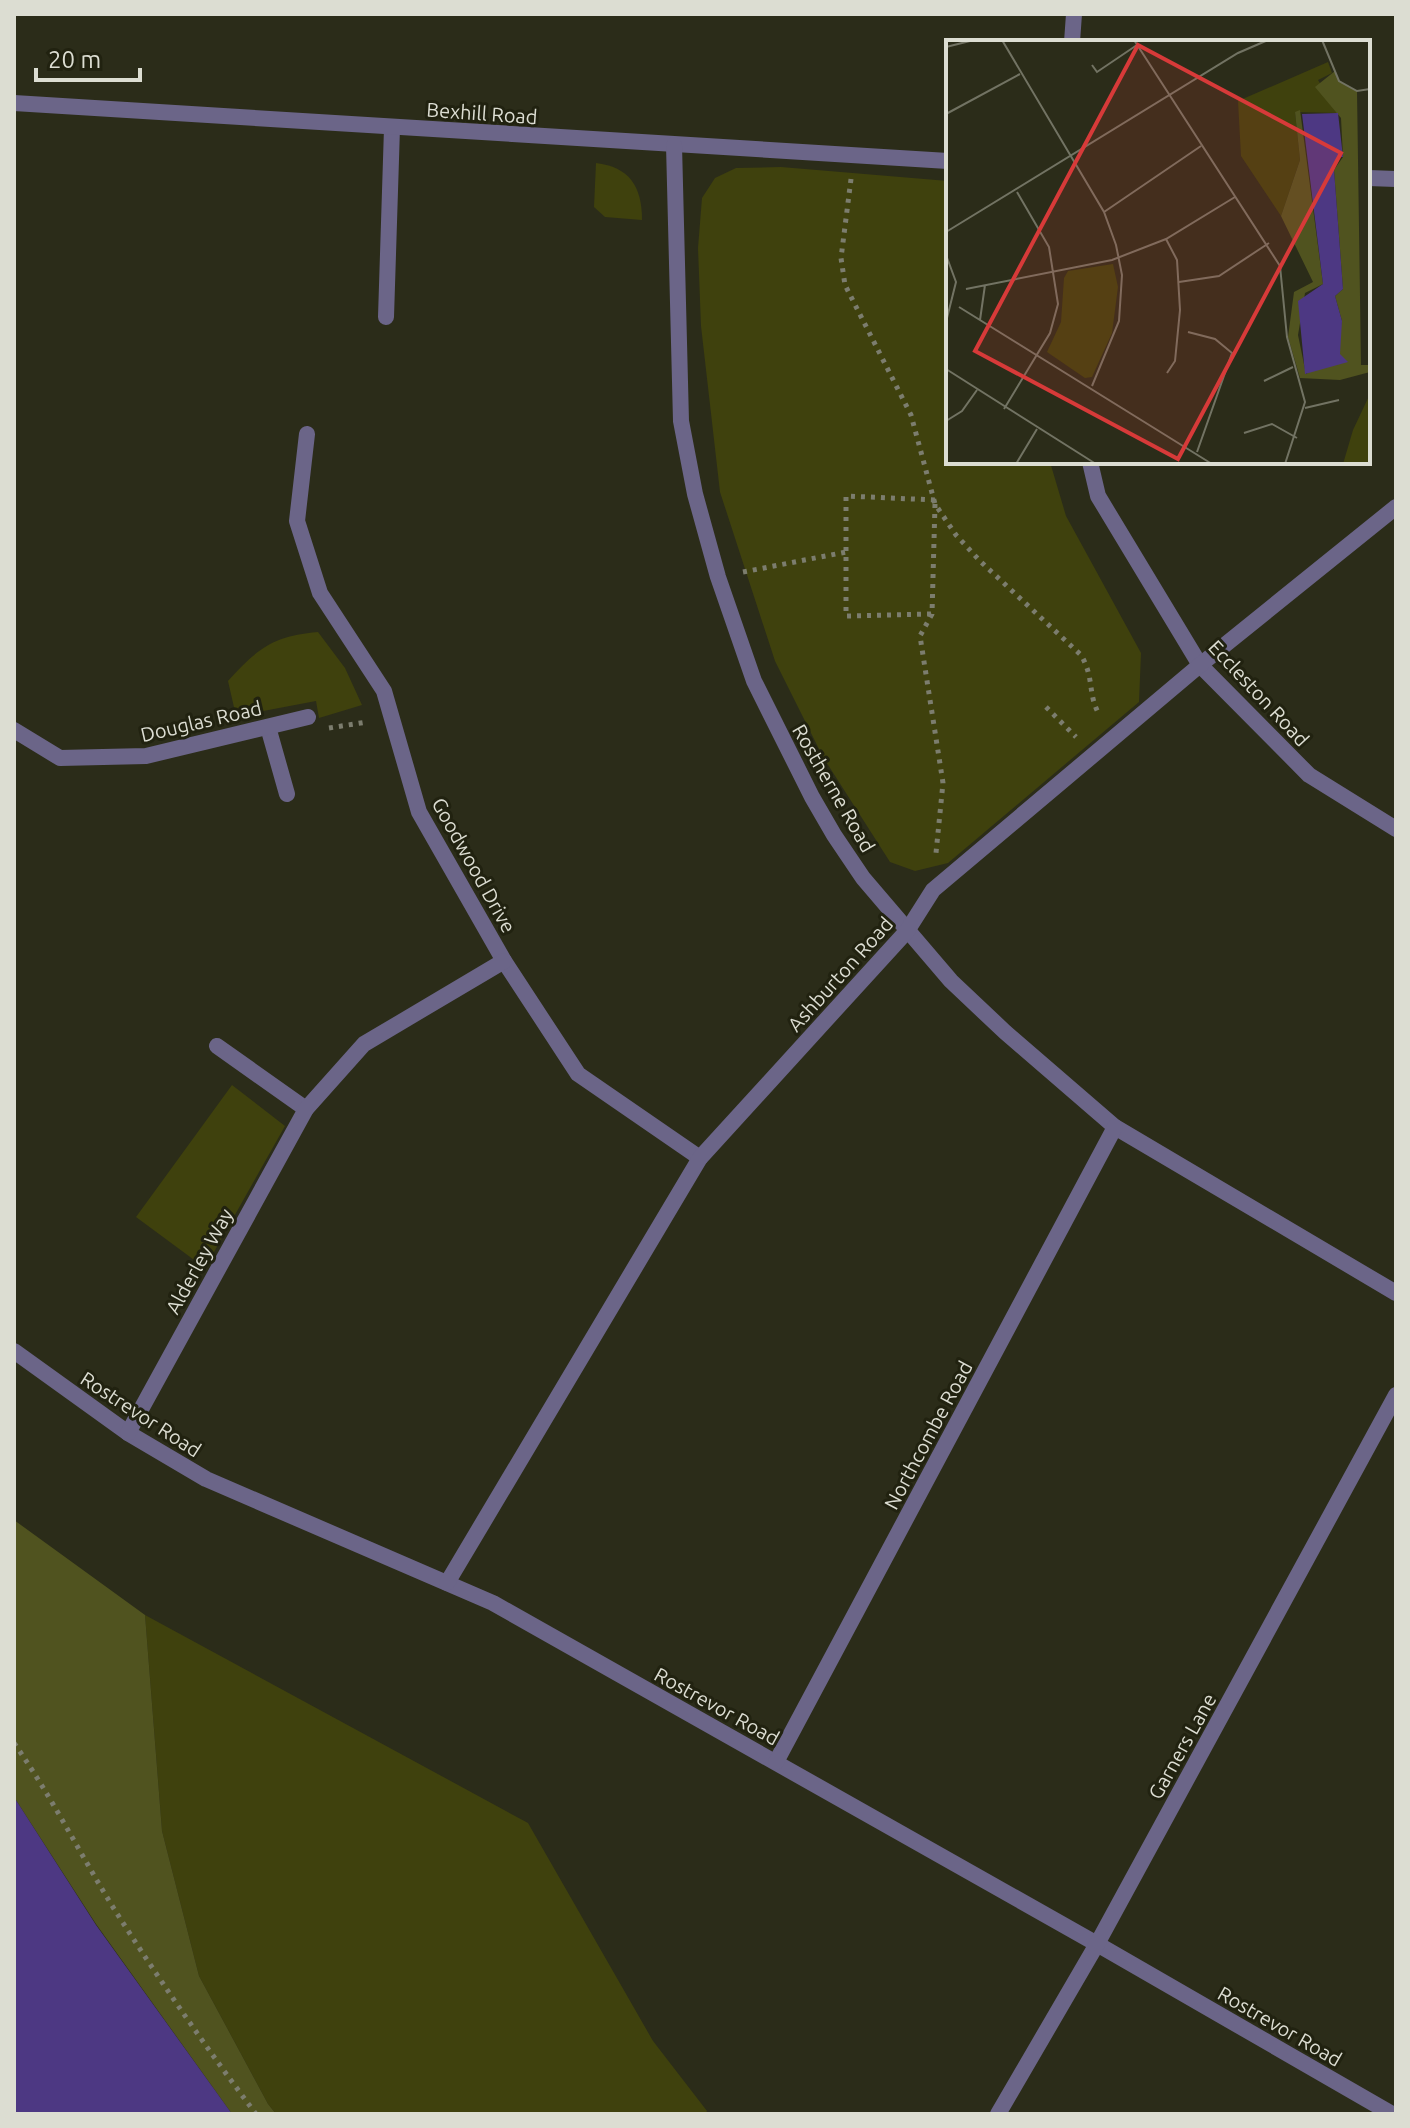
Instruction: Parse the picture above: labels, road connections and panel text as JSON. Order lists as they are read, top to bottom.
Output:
{
  "streets": {
    "street": [
      "Bexhill Road",
      "Eccleston Road",
      "Douglas Road",
      "Rostherne Road",
      "Goodwood Drive",
      "Ashburton Road",
      "Alderley Way",
      "Rostrevor Road",
      "Northcombe Road",
      "Garners Lane"
    ]
  },
  "crossings": [
    ["Bexhill Road", "Rostherne Road"],
    ["Eccleston Road", "Ashburton Road"],
    ["Rostherne Road", "Ashburton Road"],
    ["Rostherne Road", "Northcombe Road"],
    ["Goodwood Drive", "Ashburton Road"],
    ["Goodwood Drive", "Alderley Way"],
    ["Ashburton Road", "Rostrevor Road"],
    ["Alderley Way", "Rostrevor Road"],
    ["Rostrevor Road", "Northcombe Road"],
    ["Rostrevor Road", "Garners Lane"]
  ],
  "scale_bar": "20 m"
}
